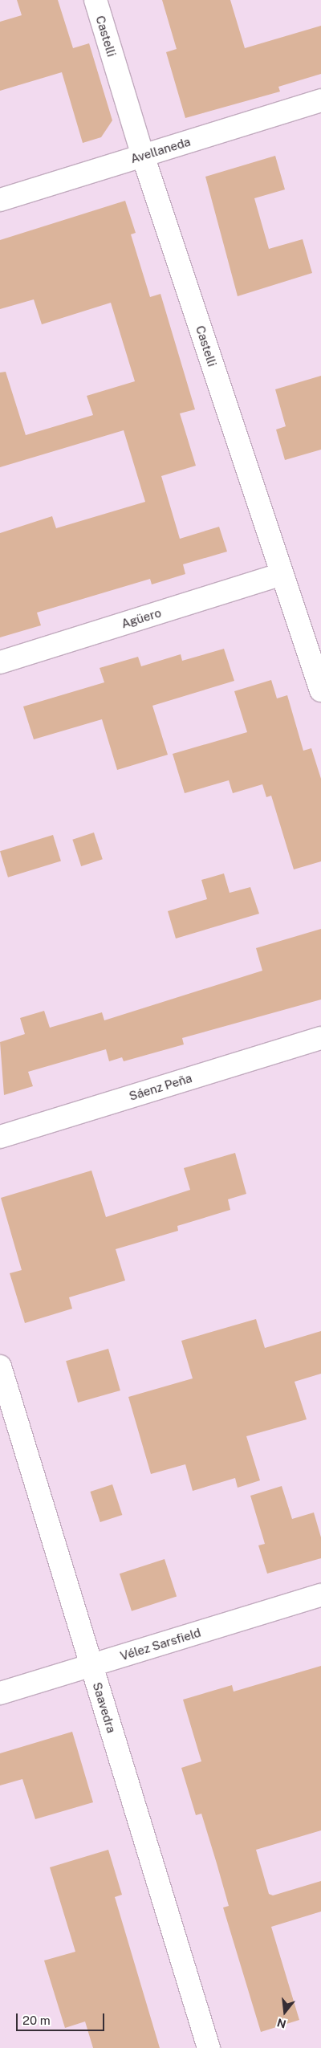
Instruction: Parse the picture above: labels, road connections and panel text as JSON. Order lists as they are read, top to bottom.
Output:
{
  "streets": {
    "street": [
      "Castelli",
      "Avellaneda",
      "Agüero",
      "Sáenz Peña",
      "Vélez Sarsfield",
      "Saavedra"
    ]
  },
  "crossings": [
    ["Castelli", "Avellaneda"],
    ["Castelli", "Agüero"],
    ["Vélez Sarsfield", "Saavedra"]
  ],
  "scale_bar": "20 m",
  "north": "bottom"
}
